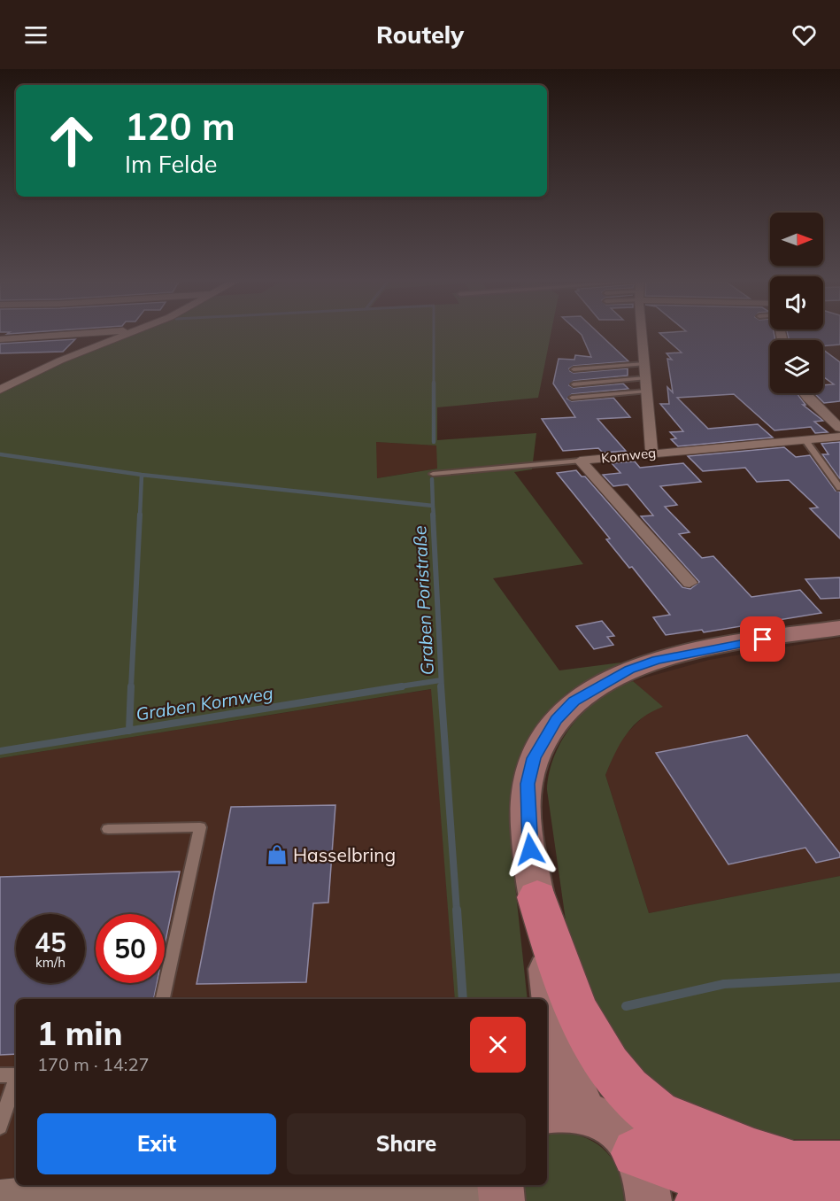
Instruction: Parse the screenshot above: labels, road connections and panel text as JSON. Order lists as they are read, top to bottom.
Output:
{
  "streets": {
    "street": ["Kornweg"]
  },
  "water": ["Graben Poristraße", "Graben Kornweg"],
  "places": {
    "shop": ["Hasselbring"]
  },
  "north": "right",
  "page": {
    "header": "Routely",
    "turn": ["120 m", "Im Felde"],
    "speed": "45 km/h",
    "limit": "50",
    "heading": ["1 min", "170 m · 14:27"],
    "buttons": ["Exit", "Share"]
  }
}
